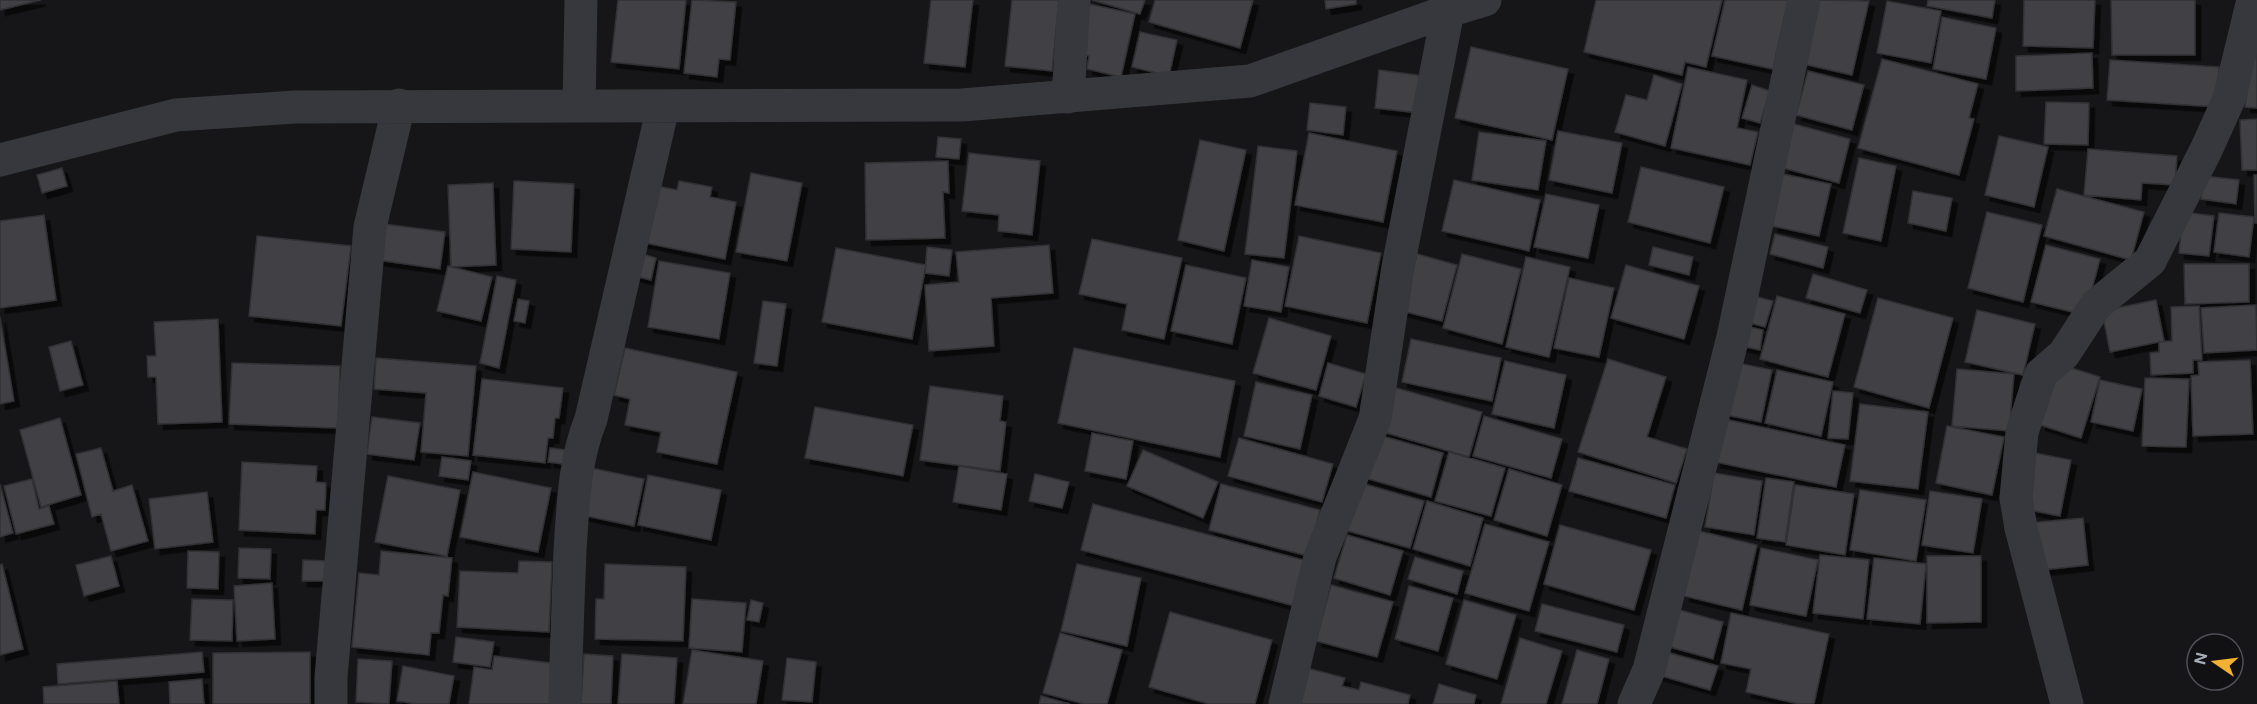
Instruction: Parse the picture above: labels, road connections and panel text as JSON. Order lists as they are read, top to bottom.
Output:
{
  "north": "left"
}
